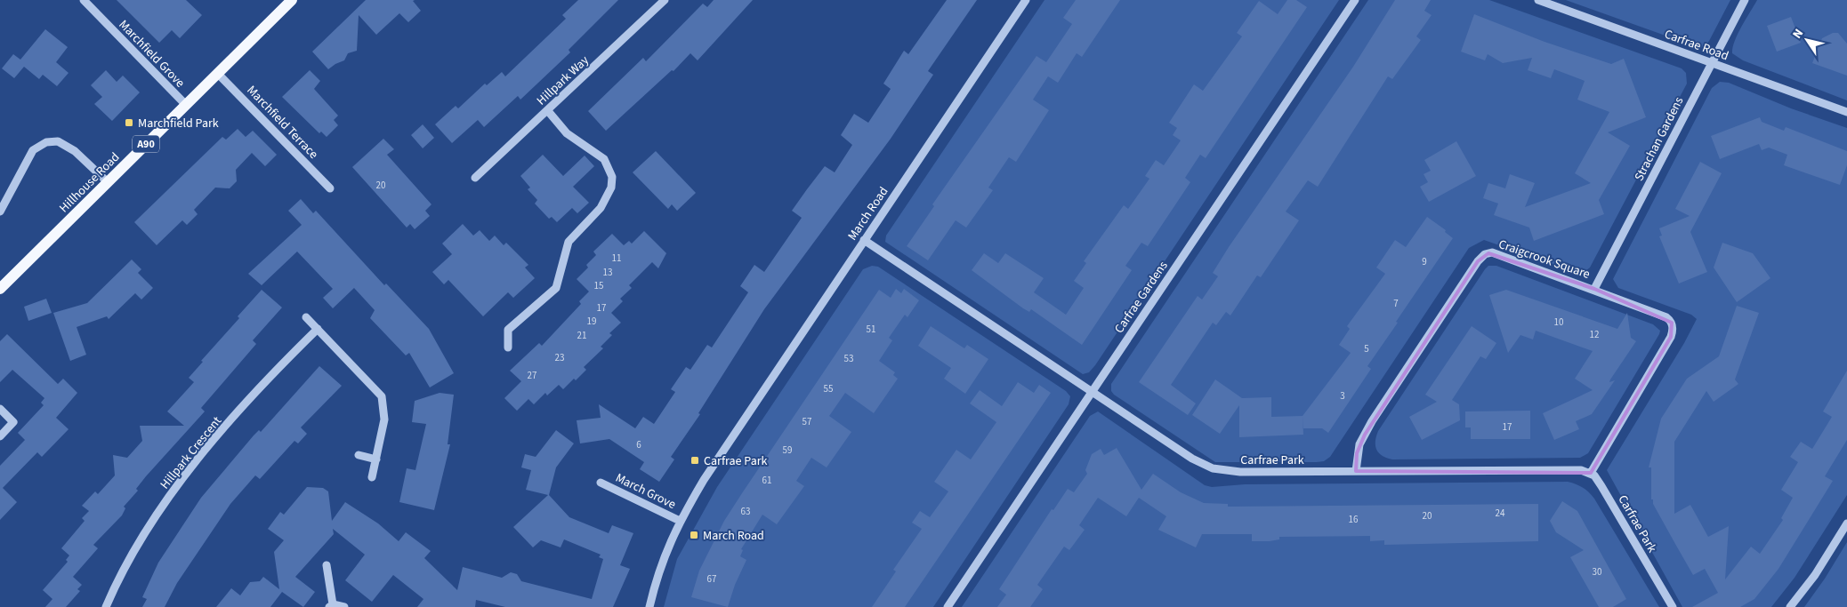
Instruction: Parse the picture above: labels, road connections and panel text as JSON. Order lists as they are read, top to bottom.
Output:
{
  "streets": {
    "main road": ["A90", "Hillhouse Road"],
    "street": [
      "Carfrae Road",
      "Marchfield Grove",
      "Hillpark Way",
      "Marchfield Terrace",
      "Strachan Gardens",
      "March Road",
      "Craigcrook Square",
      "Carfrae Gardens",
      "Hillpark Crescent",
      "Carfrae Park",
      "March Grove"
    ]
  },
  "crossings": [
    ["Carfrae Road", "Strachan Gardens"],
    ["Marchfield Grove", "Hillhouse Road"],
    ["Marchfield Terrace", "Hillhouse Road"],
    ["Strachan Gardens", "Craigcrook Square"],
    ["March Road", "Carfrae Park"],
    ["March Road", "March Grove"],
    ["Craigcrook Square", "Carfrae Park"],
    ["Carfrae Gardens", "Carfrae Park"]
  ],
  "places": {
    "transit": ["Marchfield Park", "Carfrae Park", "March Road"]
  },
  "house_numbers": [
    "20",
    "11",
    "9",
    "13",
    "15",
    "7",
    "17",
    "19",
    "10",
    "51",
    "12",
    "21",
    "5",
    "23",
    "53",
    "27",
    "55",
    "3",
    "57",
    "17",
    "6",
    "59",
    "61",
    "63",
    "24",
    "20",
    "16",
    "30",
    "67"
  ],
  "north": "top left"
}
